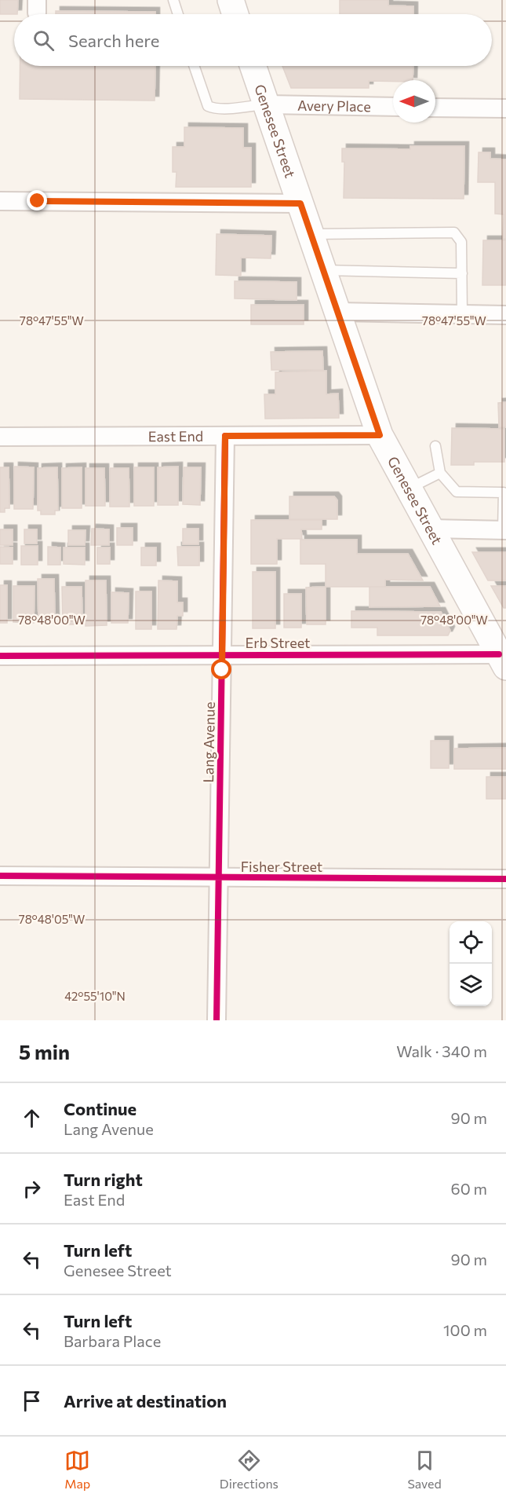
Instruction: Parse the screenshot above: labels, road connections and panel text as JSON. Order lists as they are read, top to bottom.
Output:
{
  "streets": {
    "main road": ["Genesee Street"],
    "street": [
      "Avery Place",
      "East End",
      "Erb Street",
      "Lang Avenue",
      "Fisher Street"
    ]
  },
  "crossings": [
    ["Avery Place", "Genesee Street"],
    ["Genesee Street", "East End"],
    ["Genesee Street", "Erb Street"],
    ["East End", "Lang Avenue"],
    ["Erb Street", "Lang Avenue"],
    ["Lang Avenue", "Fisher Street"]
  ],
  "north": "left",
  "page": {
    "search": "Search here",
    "heading": ["5 min", "Walk · 340 m"],
    "list": [
      ["Continue", "Lang Avenue", "90 m"],
      ["Turn right", "East End", "60 m"],
      ["Turn left", "Genesee Street", "90 m"],
      ["Turn left", "Barbara Place", "100 m"],
      "Arrive at destination"
    ],
    "nav": ["Map", "Directions", "Saved"]
  },
  "coordinates": [
    "78°47'55\"W",
    "78°48'00\"W",
    "78°48'05\"W",
    "42°55'10\"N"
  ]
}
